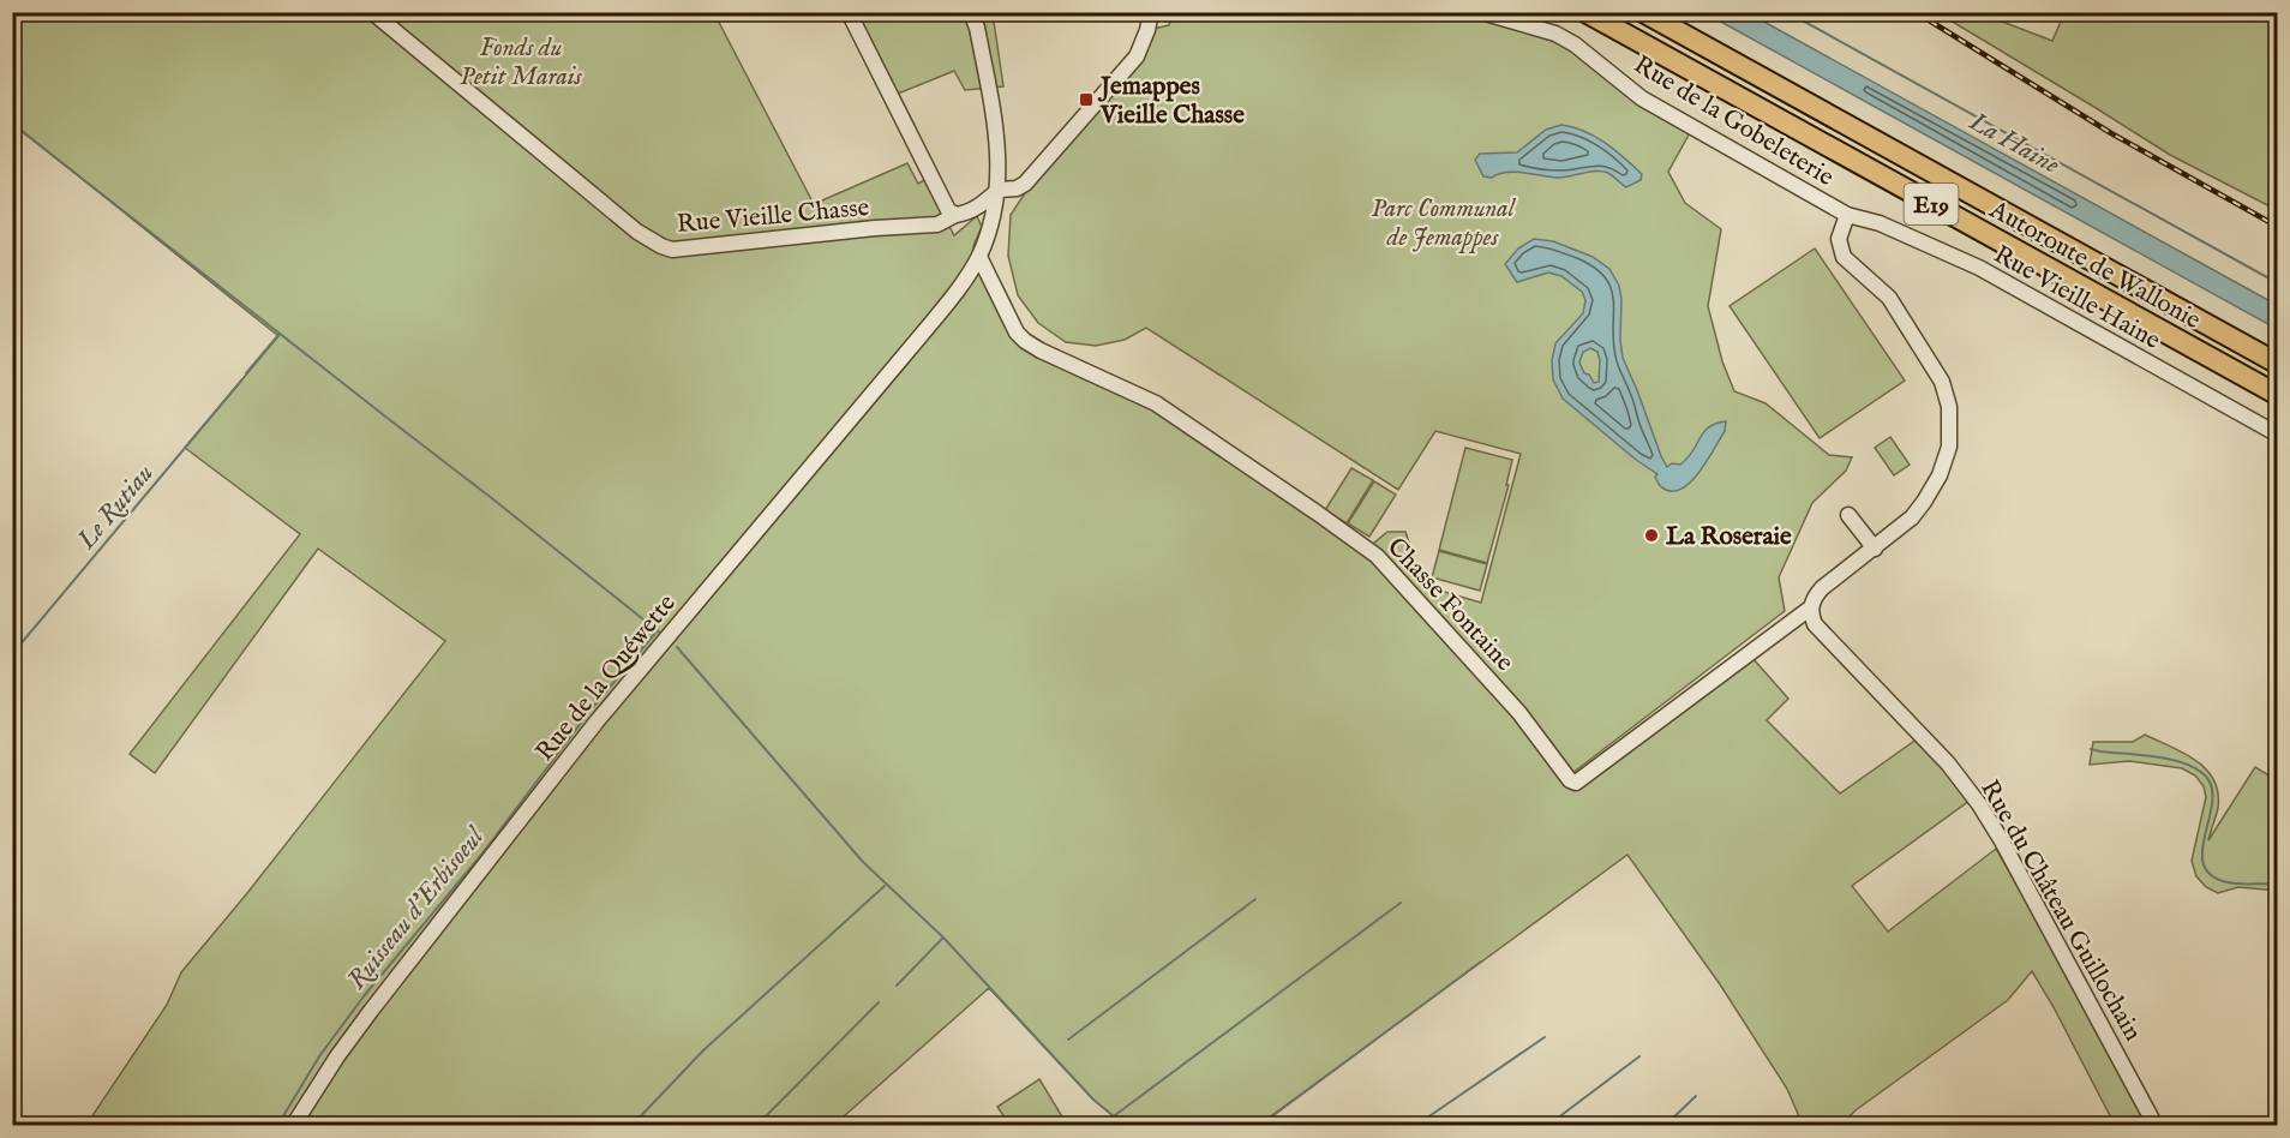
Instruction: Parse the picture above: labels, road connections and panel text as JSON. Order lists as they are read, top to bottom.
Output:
{
  "streets": {
    "highway": ["E19", "Autoroute de Wallonie"],
    "street": [
      "Rue de la Gobeleterie",
      "Rue Vieille Chasse",
      "Rue Vieille Haine",
      "Chasse Fontaine",
      "Rue de la Quéwette",
      "Rue du Château Guillochain"
    ]
  },
  "crossings": [
    ["Rue de la Gobeleterie", "Rue Vieille Haine"],
    ["Rue Vieille Chasse", "Rue de la Quéwette"],
    ["Chasse Fontaine", "Rue de la Quéwette"],
    ["Chasse Fontaine", "Rue du Château Guillochain"]
  ],
  "water": ["La Haine", "Le Rutiau", "Ruisseau d'Erbisoeul"],
  "parks": ["Fonds du Petit Marais", "Parc Communal de Jemappes"],
  "places": {
    "transit": ["Jemappes Vieille Chasse"],
    "other": ["La Roseraie"]
  }
}
